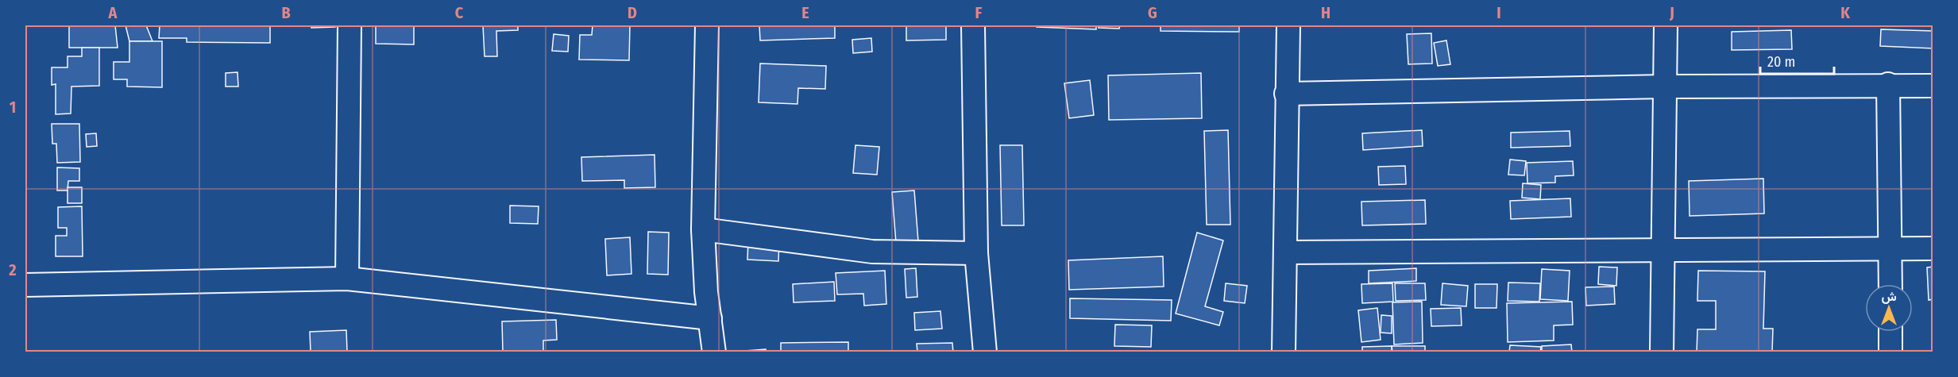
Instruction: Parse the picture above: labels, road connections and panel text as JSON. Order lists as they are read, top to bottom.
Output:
{
  "scale_bar": "20 m",
  "north": "top",
  "grid": {
    "columns": [
      "A",
      "B",
      "C",
      "D",
      "E",
      "F",
      "G",
      "H",
      "I",
      "J",
      "K"
    ],
    "rows": ["1", "2"]
  }
}
